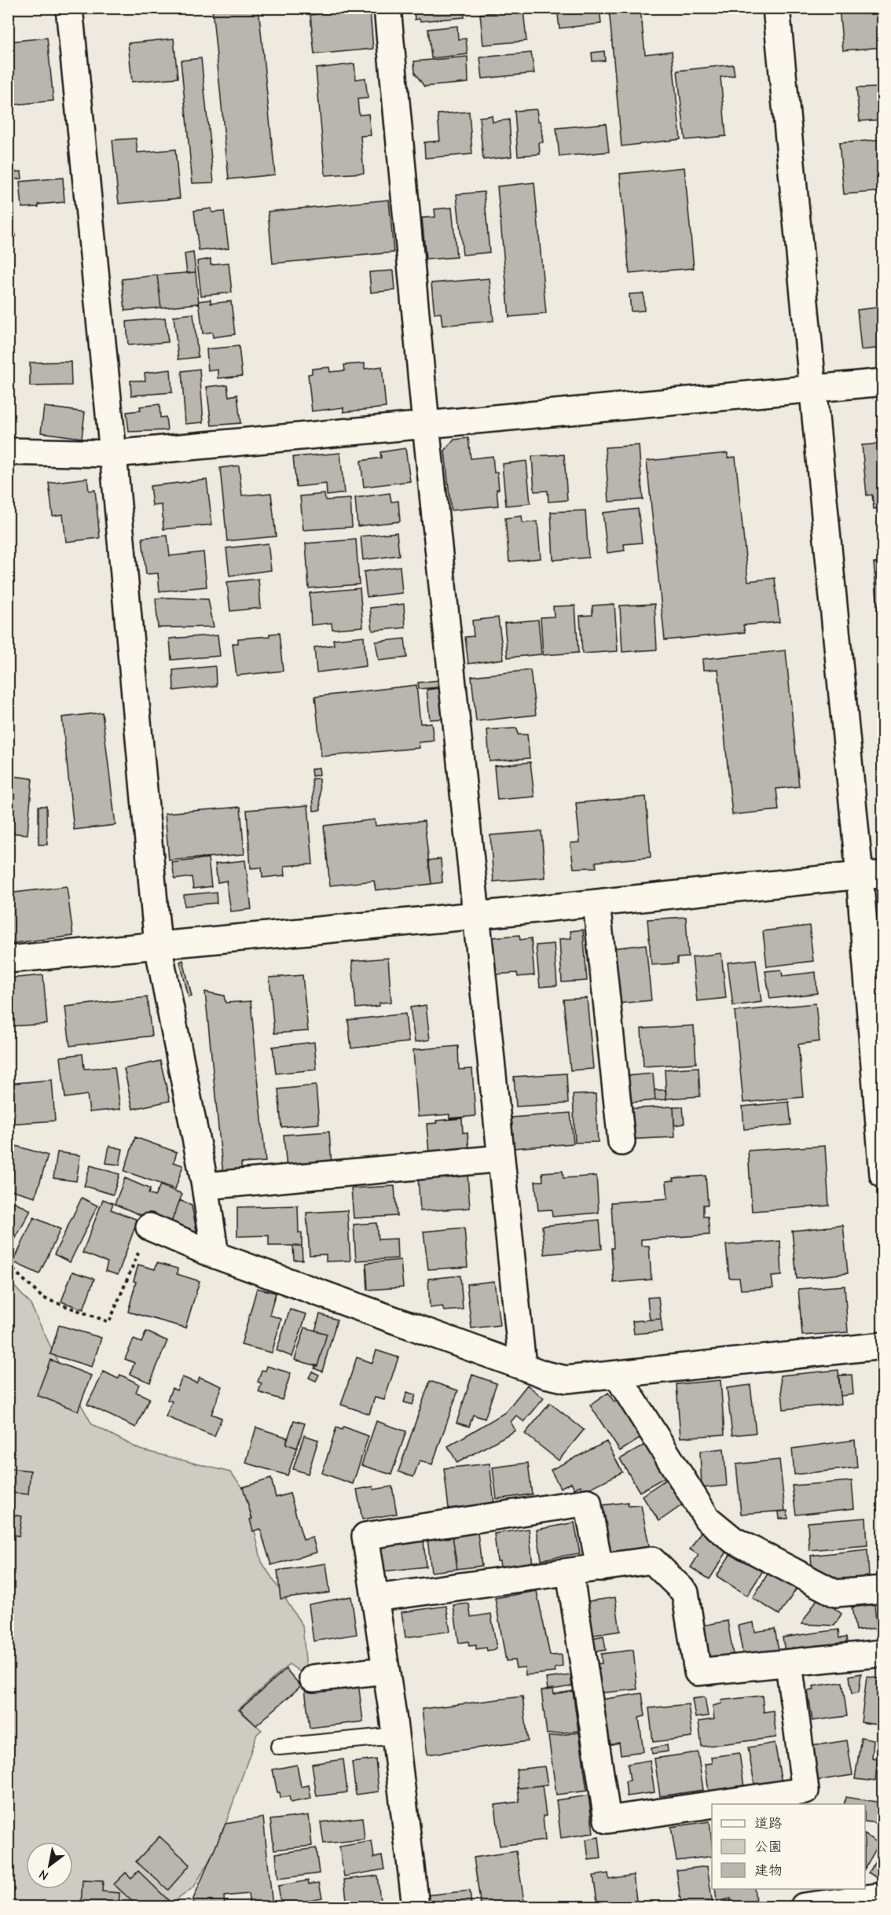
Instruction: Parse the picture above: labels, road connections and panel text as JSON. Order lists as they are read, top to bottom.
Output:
{
  "legend": ["道路", "公園", "建物"],
  "north": "bottom left"
}
